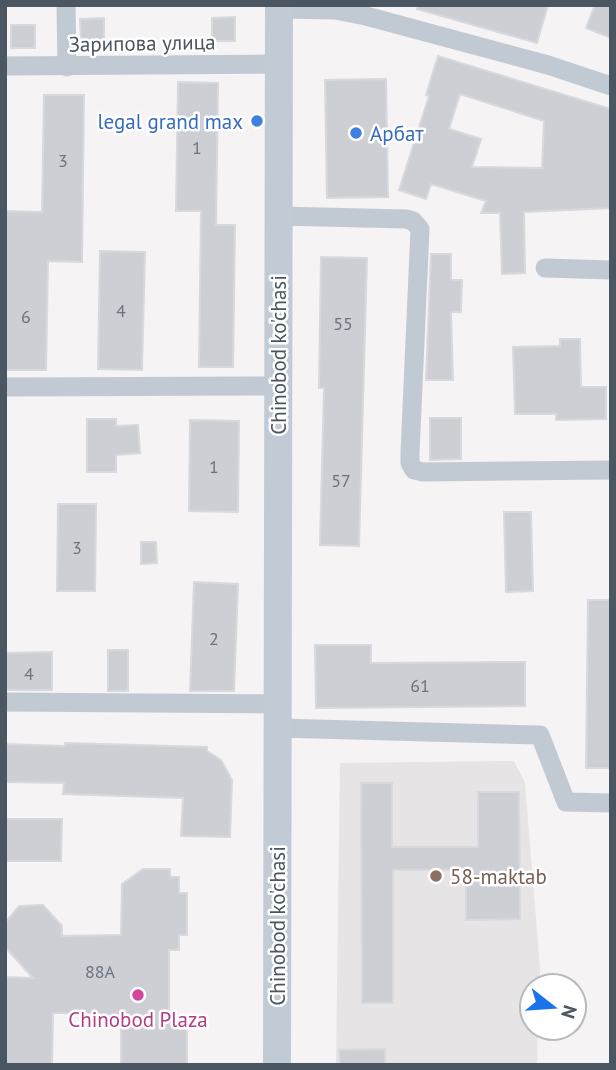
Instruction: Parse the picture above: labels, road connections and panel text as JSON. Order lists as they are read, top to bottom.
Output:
{
  "streets": {
    "main road": ["Chinobod ko'chasi"],
    "street": ["Зарипова улица"]
  },
  "crossings": [
    ["Зарипова улица", "Chinobod ko'chasi"]
  ],
  "places": [
    "legal grand max",
    "Арбат",
    "58-maktab",
    "Chinobod Plaza"
  ],
  "house_numbers": [
    "1",
    "3",
    "4",
    "6",
    "55",
    "1",
    "57",
    "3",
    "2",
    "4",
    "61",
    "88A"
  ],
  "north": "right"
}
